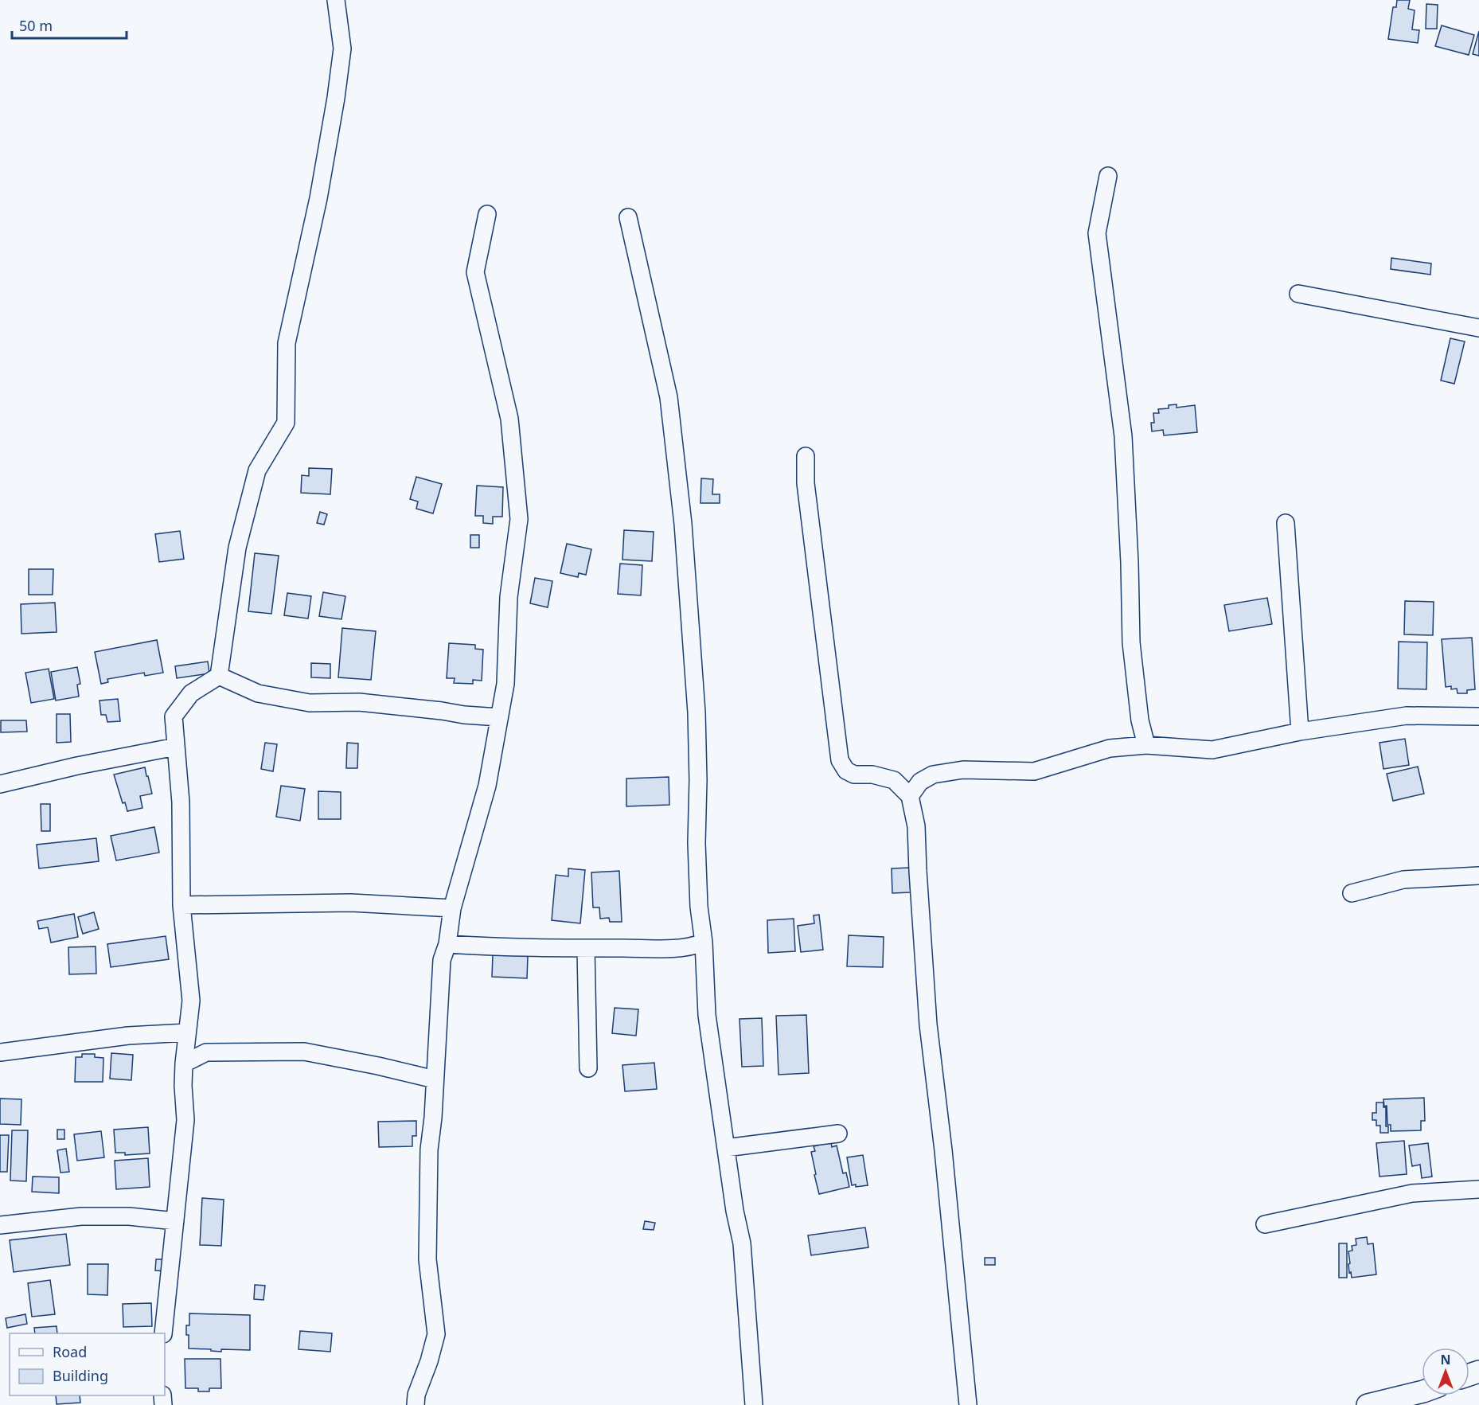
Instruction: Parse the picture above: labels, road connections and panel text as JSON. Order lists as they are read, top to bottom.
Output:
{
  "legend": ["Road", "Building"],
  "scale_bar": "50 m",
  "north": "top"
}
